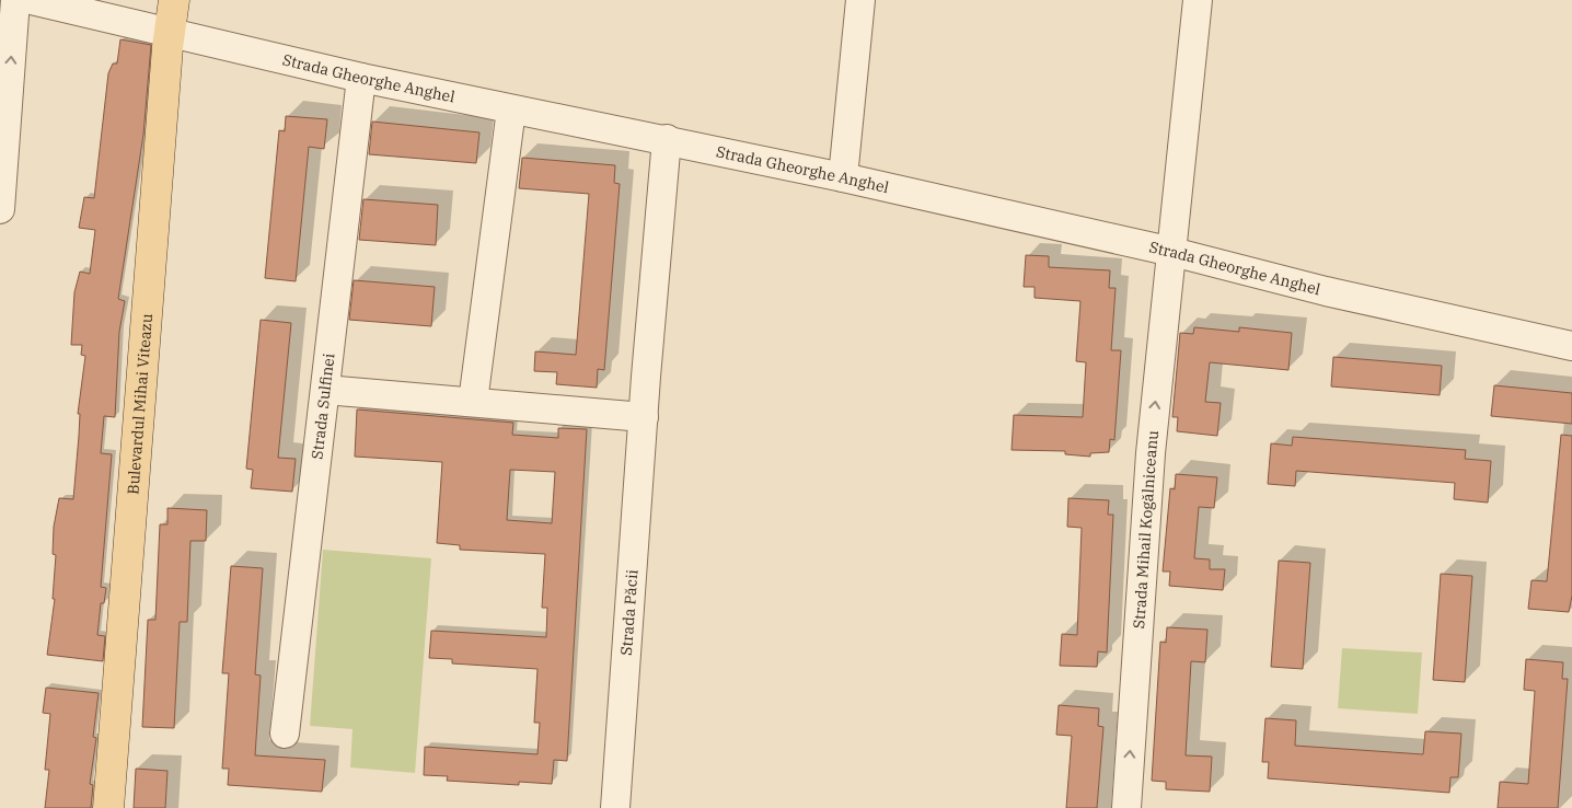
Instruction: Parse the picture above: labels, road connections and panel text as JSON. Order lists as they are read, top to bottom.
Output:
{
  "streets": {
    "main road": ["Bulevardul Mihai Viteazu"],
    "street": [
      "Strada Gheorghe Anghel",
      "Strada Sulfinei",
      "Strada Mihail Kogălniceanu",
      "Strada Păcii"
    ]
  },
  "crossings": [
    ["Strada Gheorghe Anghel", "Bulevardul Mihai Viteazu"],
    ["Strada Gheorghe Anghel", "Strada Sulfinei"],
    ["Strada Gheorghe Anghel", "Strada Mihail Kogălniceanu"],
    ["Strada Gheorghe Anghel", "Strada Păcii"]
  ],
  "one_way": ["Strada Mihail Kogălniceanu"]
}
